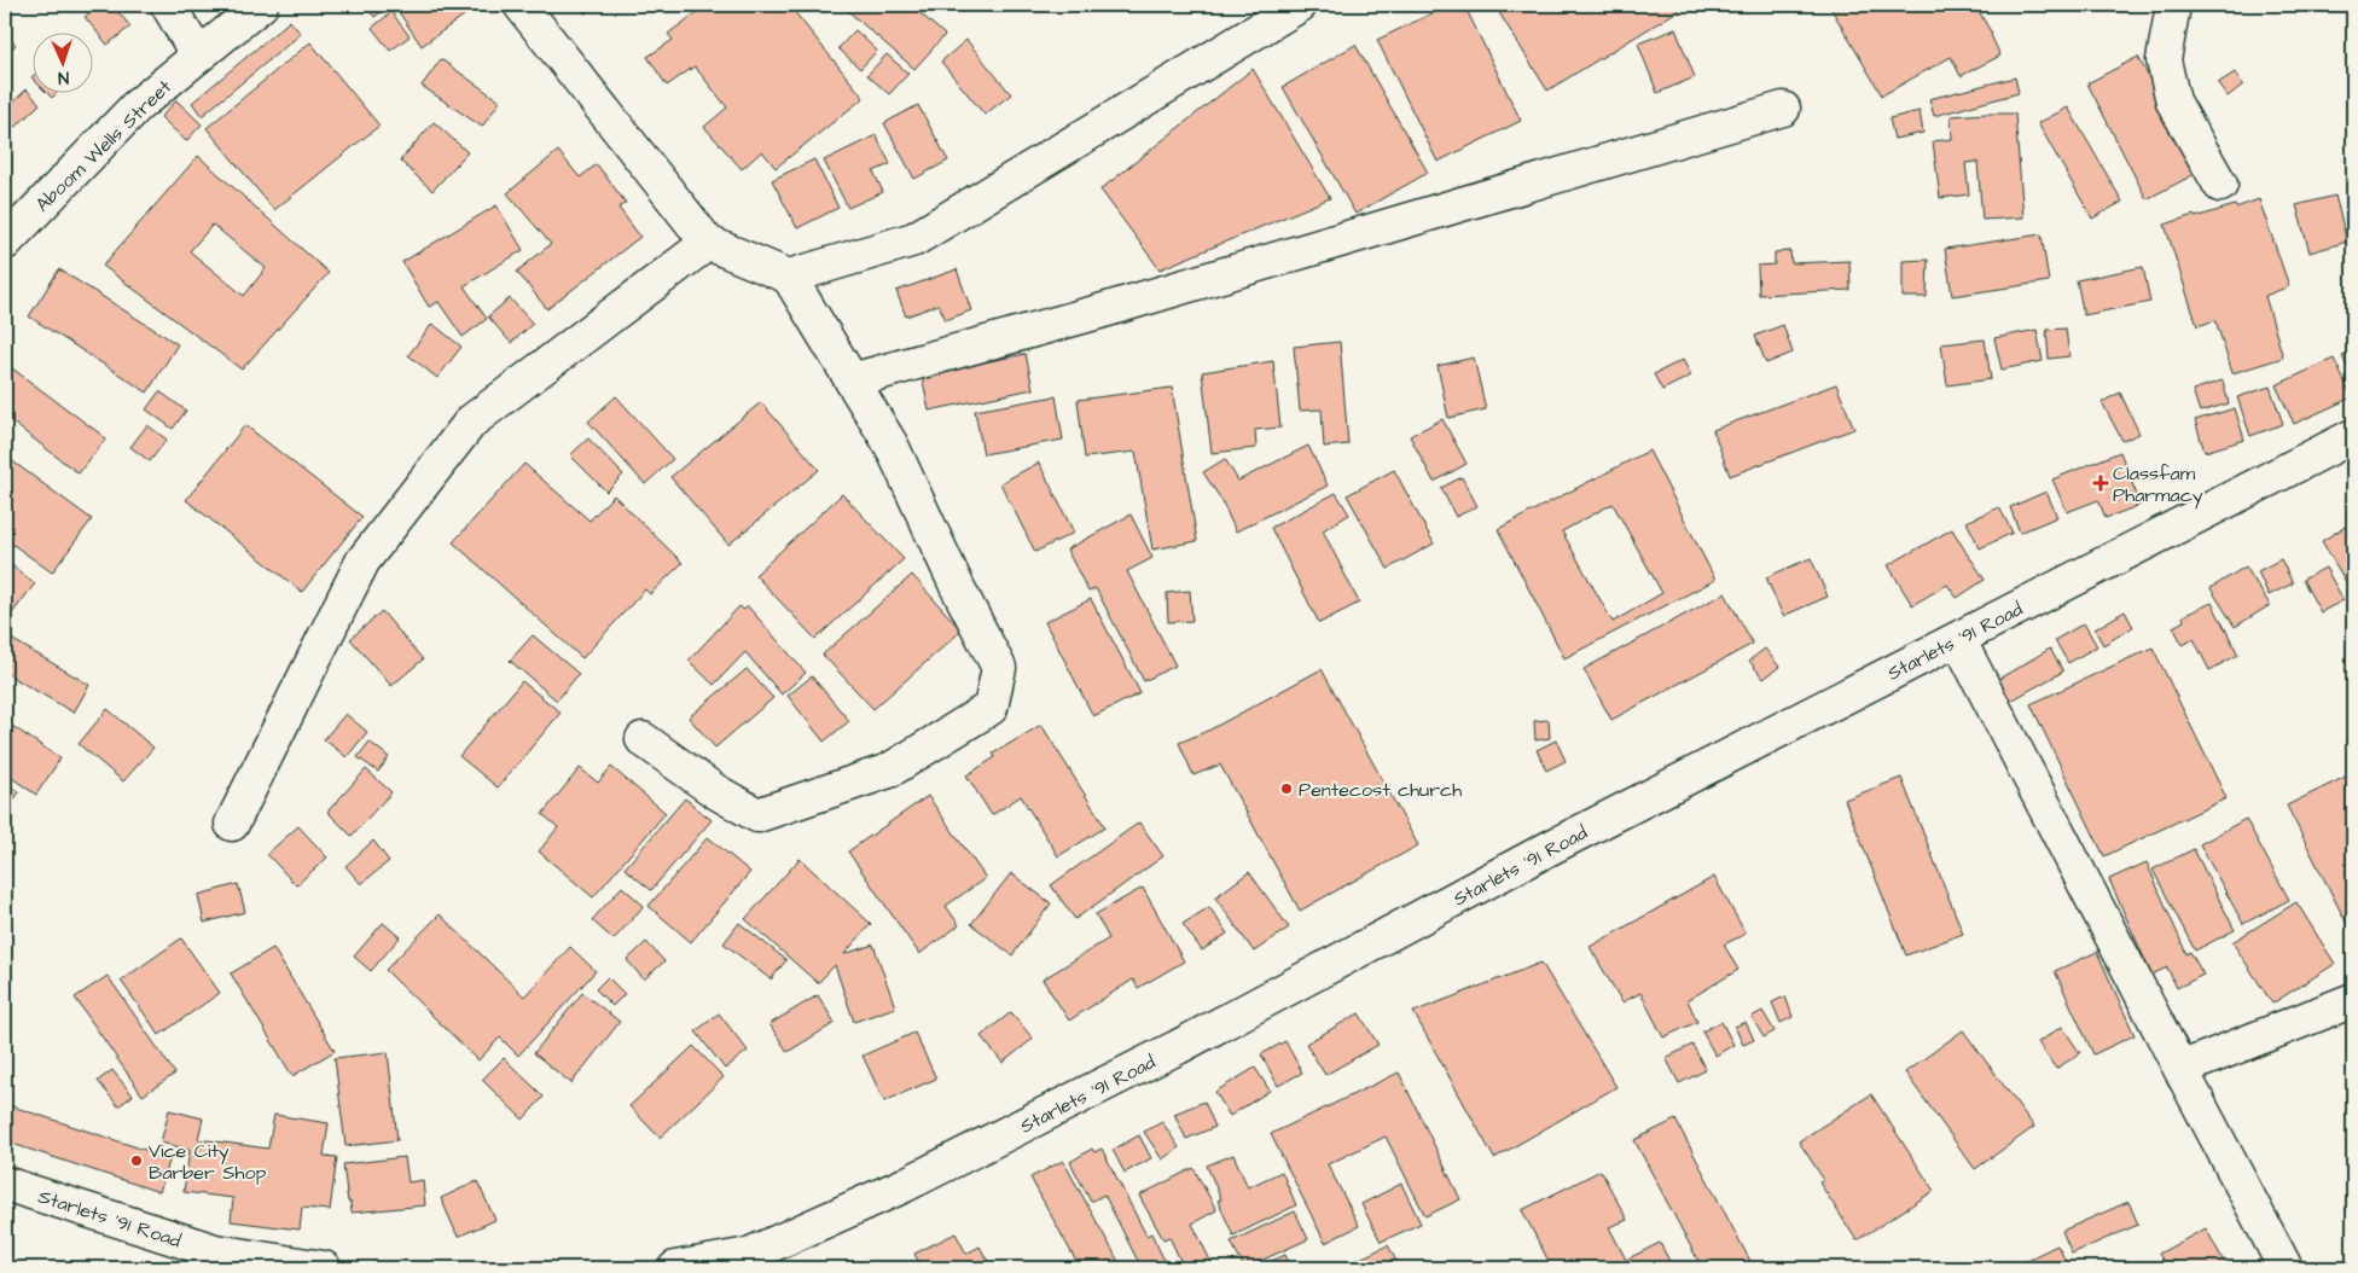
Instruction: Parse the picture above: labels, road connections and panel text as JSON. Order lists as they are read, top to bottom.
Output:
{
  "streets": {
    "street": ["Aboom Wells Street", "Starlets '91 Road"]
  },
  "places": {
    "health": ["Classfam Pharmacy"],
    "other": ["Pentecost church", "Vice City Barber Shop"]
  },
  "north": "bottom"
}
